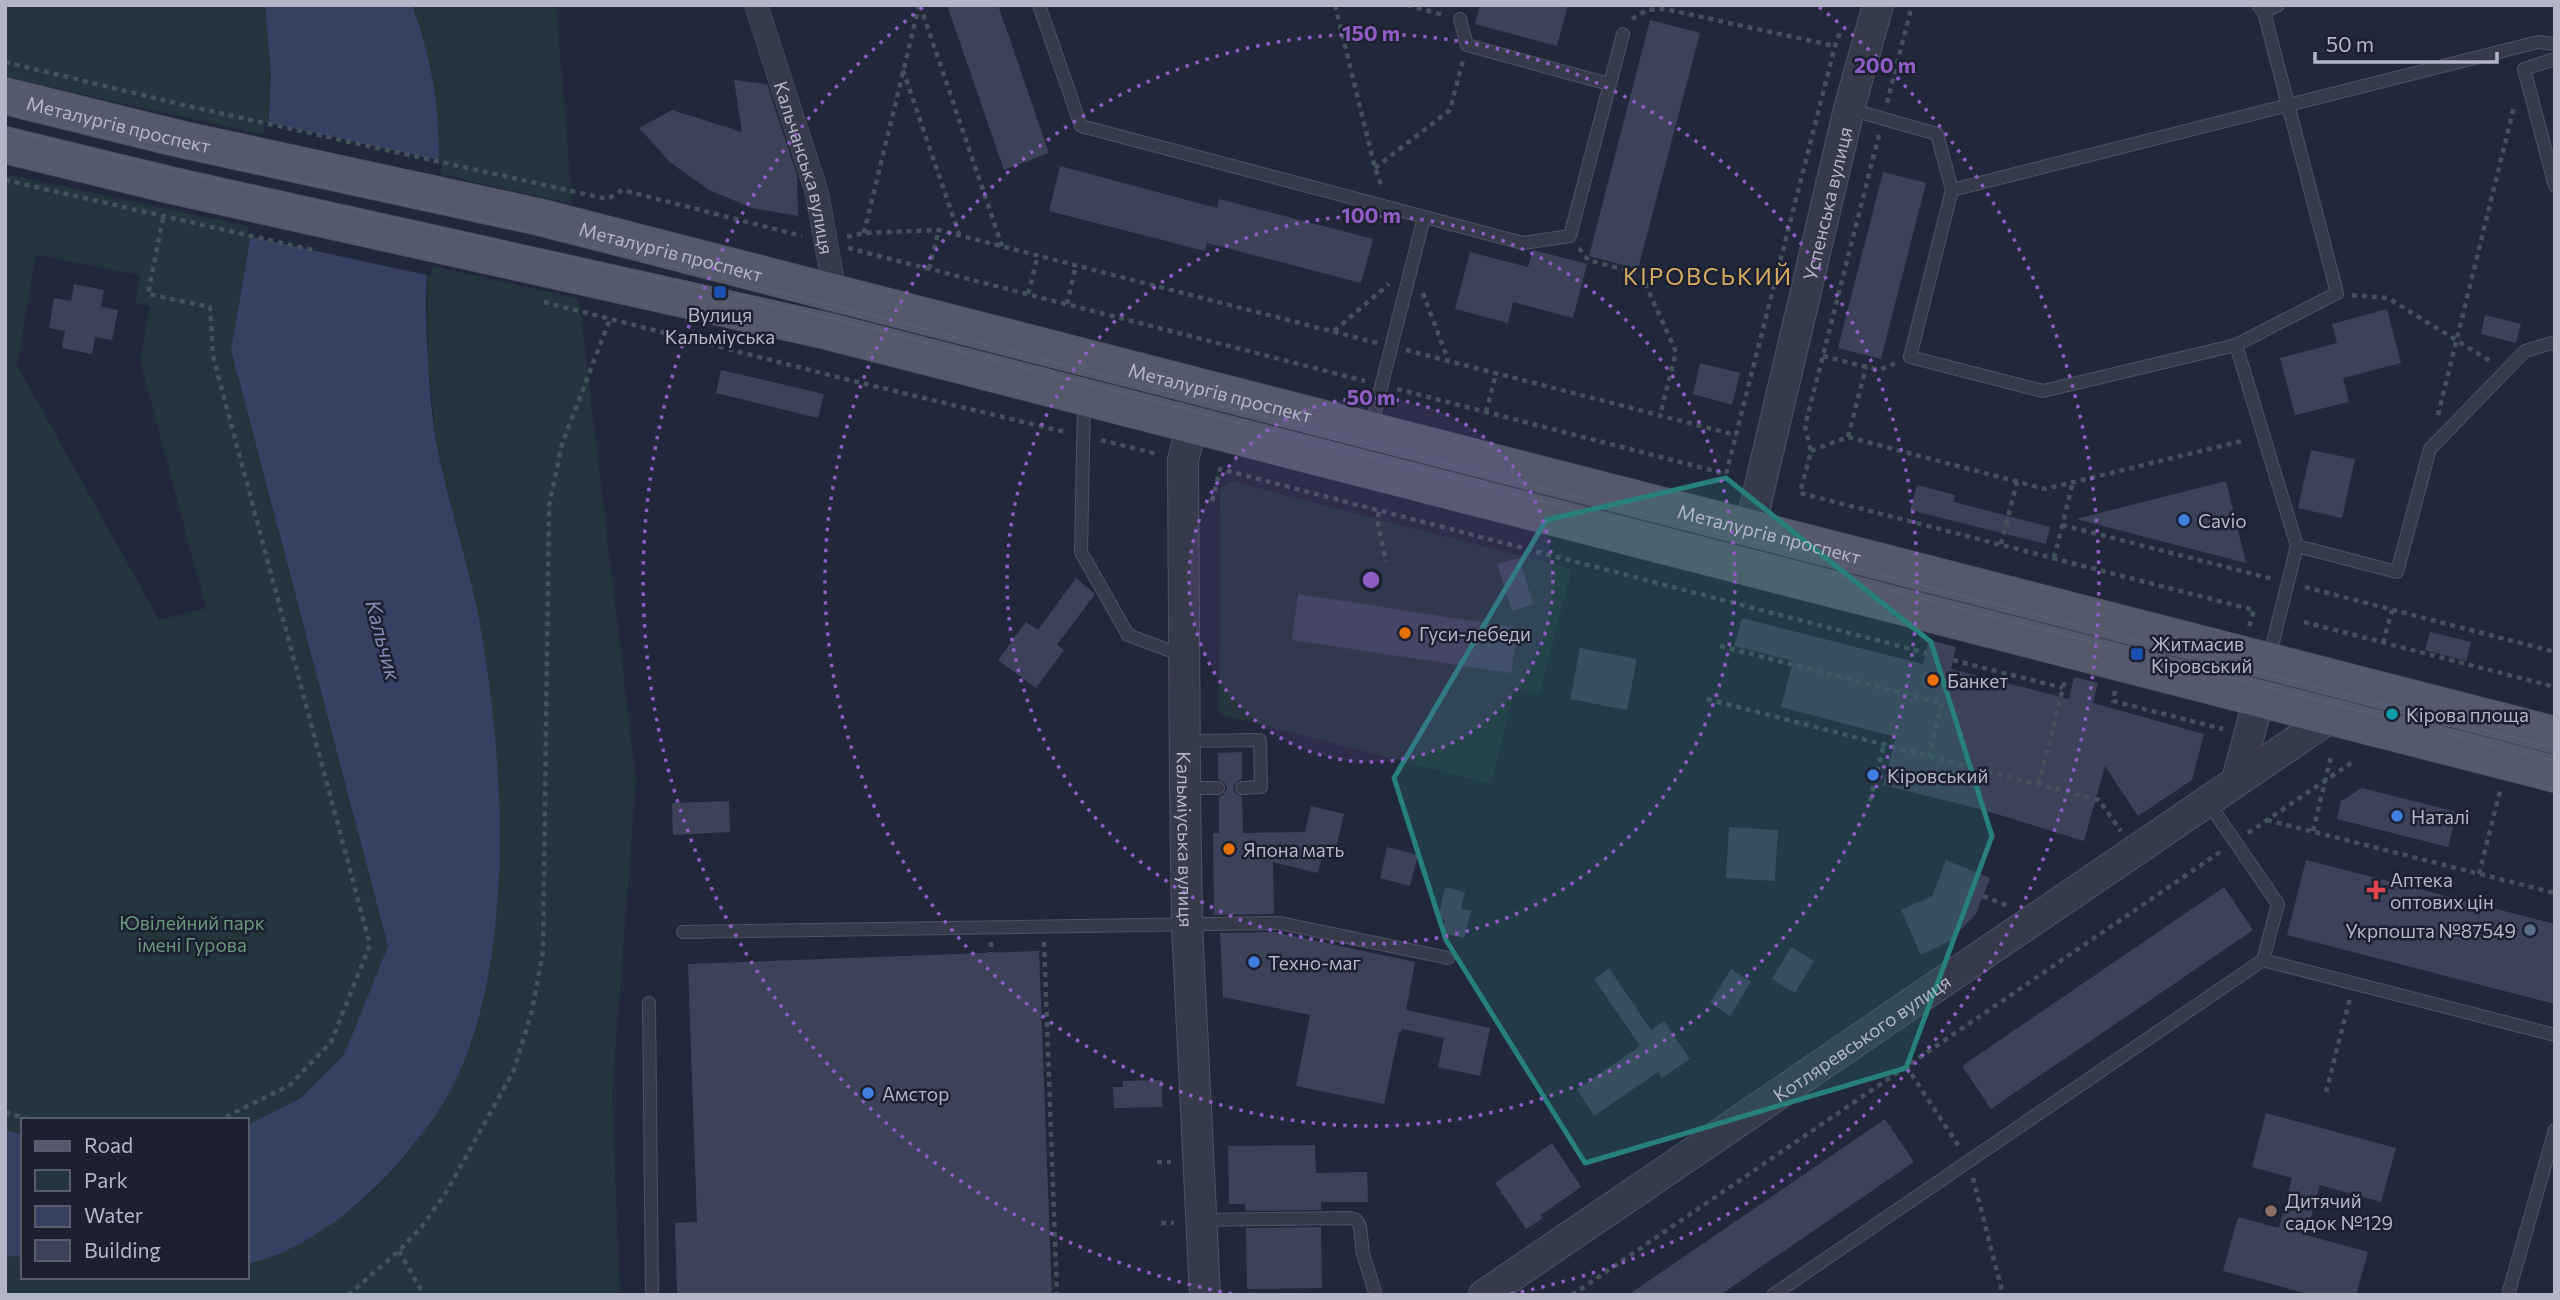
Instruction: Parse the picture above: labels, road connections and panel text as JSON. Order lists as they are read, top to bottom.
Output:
{
  "streets": {
    "main road": ["Металургів проспект"],
    "street": [
      "Кальчанська вулиця",
      "Успенська вулиця",
      "Кальміуська вулиця",
      "Котляревського вулиця"
    ]
  },
  "crossings": [
    ["Металургів проспект", "Кальчанська вулиця"],
    ["Металургів проспект", "Успенська вулиця"],
    ["Металургів проспект", "Кальміуська вулиця"],
    ["Металургів проспект", "Котляревського вулиця"]
  ],
  "districts": ["КІРОВСЬКИЙ"],
  "water": ["Кальчик"],
  "parks": ["Ювілейний парк імені Гурова"],
  "places": {
    "transit": ["Вулиця Кальміуська", "Житмасив Кіровський"],
    "other": [
      "Cavio",
      "Гуси-лебеди",
      "Банкет",
      "Кірова площа",
      "Кіровський",
      "Наталі",
      "Япона мать",
      "Укрпошта №87549",
      "Техно-маг",
      "Амстор",
      "Дитячий садок №129"
    ],
    "health": ["Аптека оптових цін"]
  },
  "legend": [
    "Road",
    "Park",
    "Water",
    "Building"
  ],
  "scale_bar": "50 m",
  "rings": [
    "150 m",
    "200 m",
    "100 m",
    "50 m"
  ]
}
